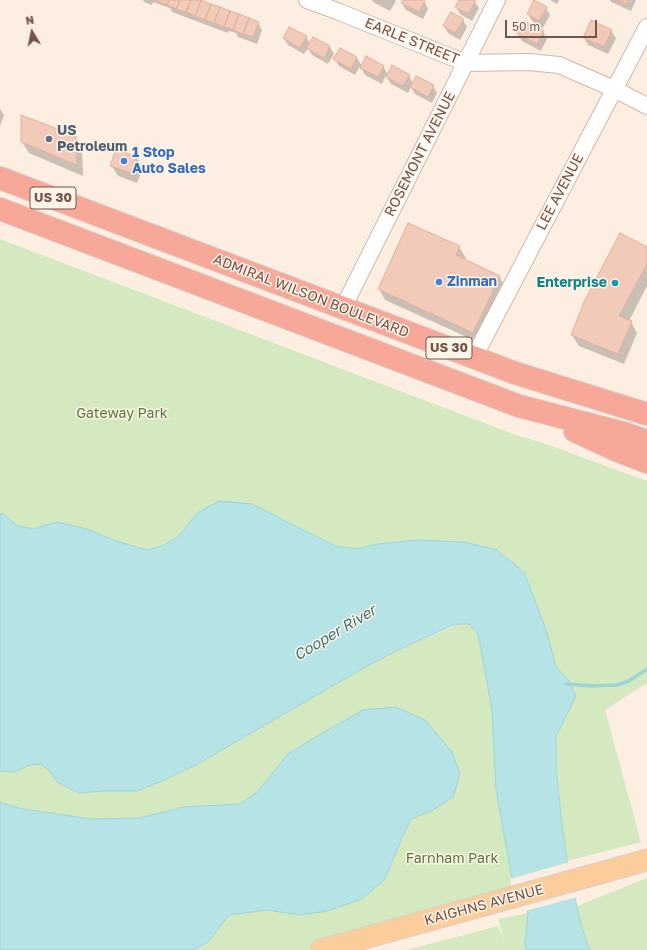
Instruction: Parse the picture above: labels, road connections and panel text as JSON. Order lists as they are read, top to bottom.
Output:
{
  "streets": {
    "highway": ["US 30", "ADMIRAL WILSON BOULEVARD"],
    "main road": ["KAIGHNS AVENUE"],
    "street": ["EARLE STREET", "ROSEMONT AVENUE", "LEE AVENUE"]
  },
  "crossings": [
    ["EARLE STREET", "ROSEMONT AVENUE"],
    ["EARLE STREET", "LEE AVENUE"],
    ["ROSEMONT AVENUE", "ADMIRAL WILSON BOULEVARD"],
    ["LEE AVENUE", "ADMIRAL WILSON BOULEVARD"]
  ],
  "water": ["Cooper River"],
  "parks": ["Gateway Park", "Farnham Park"],
  "places": [
    "US Petroleum",
    "1 Stop Auto Sales",
    "Zinman",
    "Enterprise"
  ],
  "scale_bar": "50 m",
  "north": "top"
}
